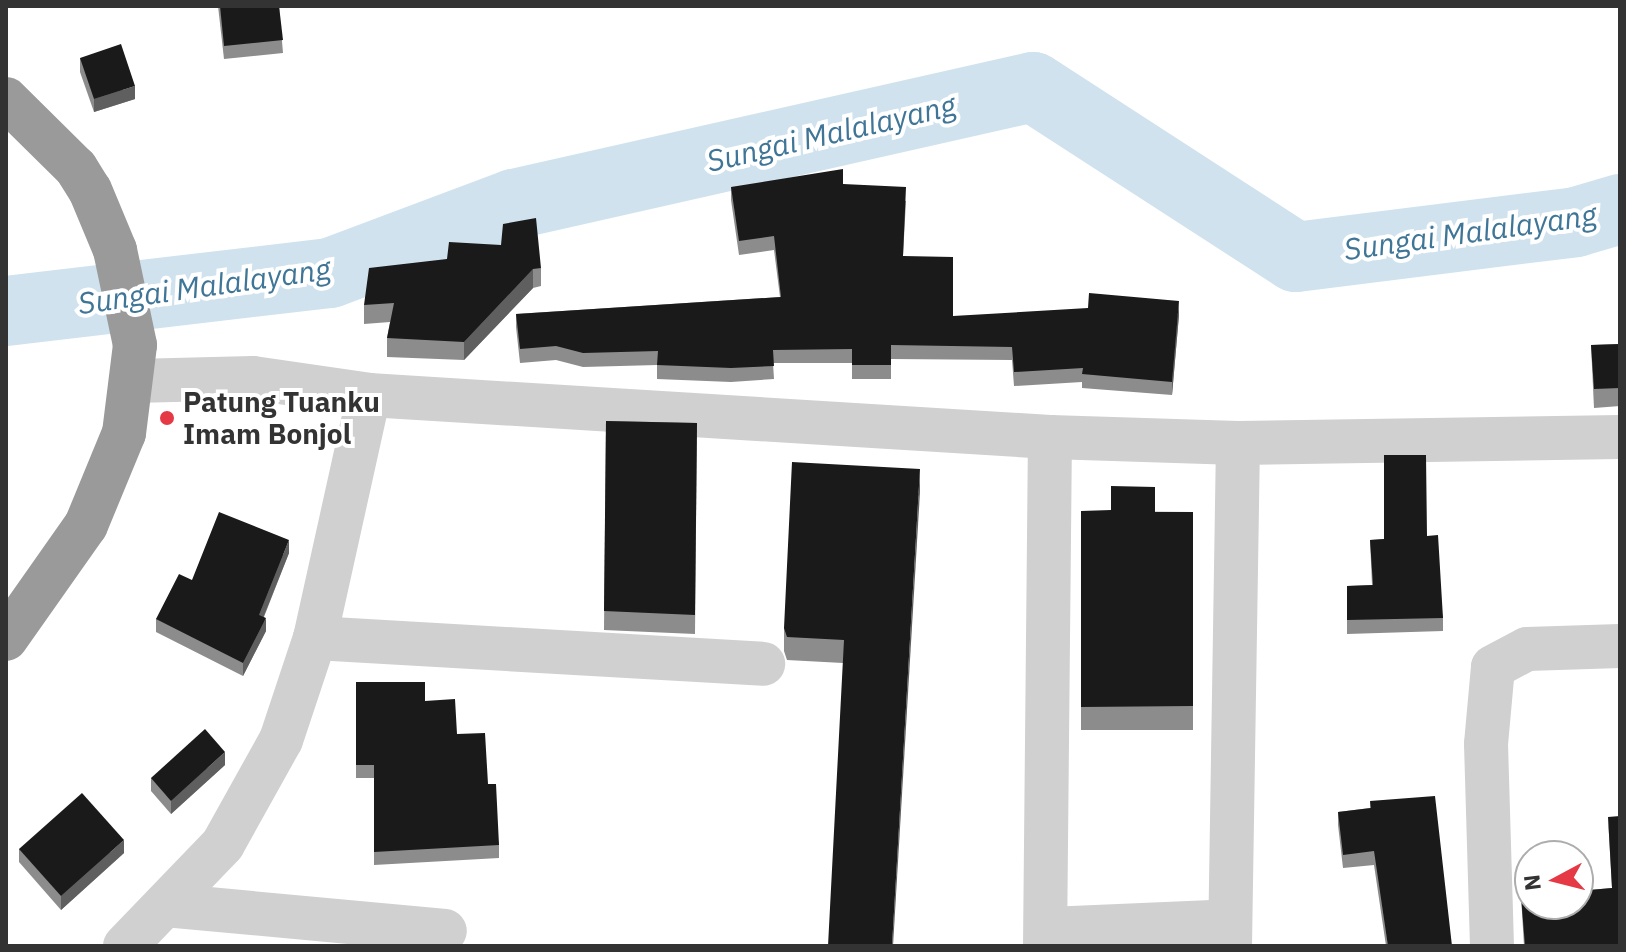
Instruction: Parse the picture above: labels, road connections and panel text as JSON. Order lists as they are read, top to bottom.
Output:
{
  "water": ["Sungai Malalayang"],
  "places": ["Patung Tuanku Imam Bonjol"],
  "north": "left"
}
